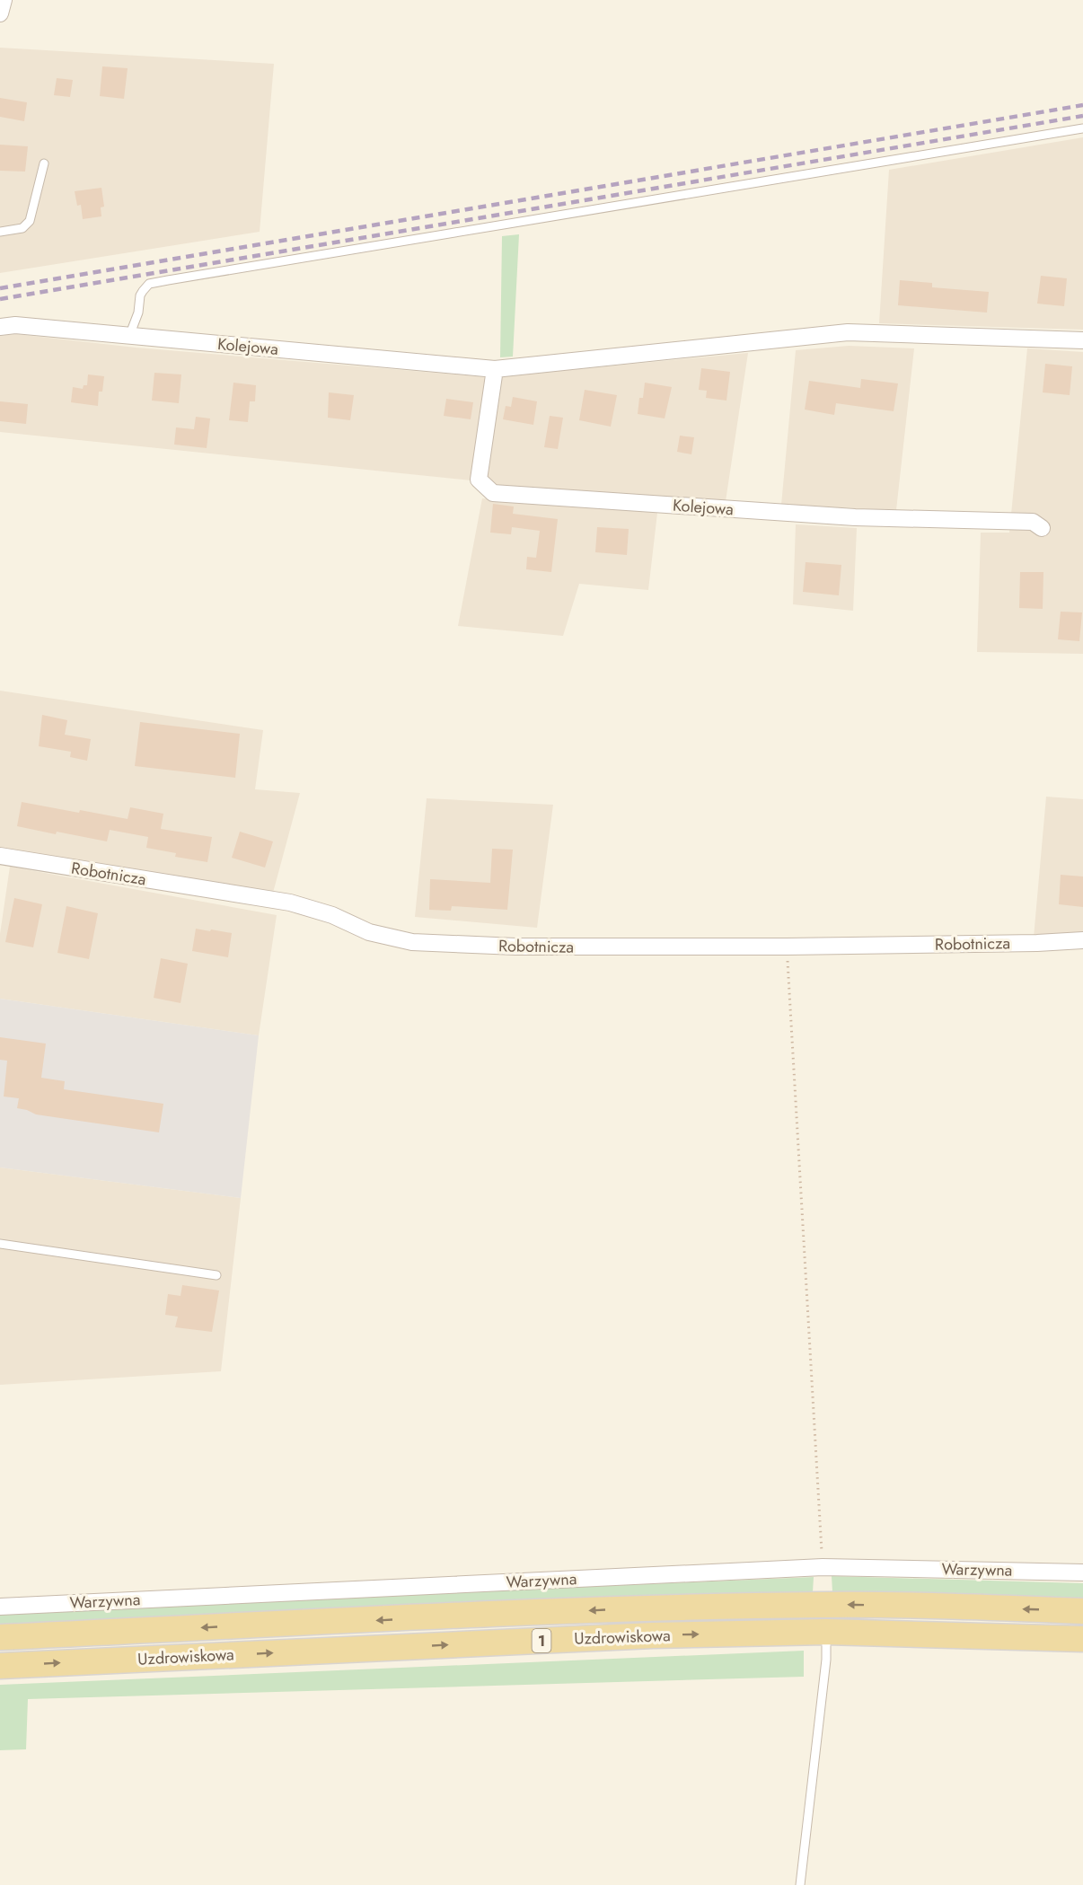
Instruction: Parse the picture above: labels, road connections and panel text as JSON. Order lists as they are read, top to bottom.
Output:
{
  "streets": {
    "main road": ["Uzdrowiskowa", "1"],
    "street": ["Kolejowa", "Robotnicza", "Warzywna"]
  }
}
